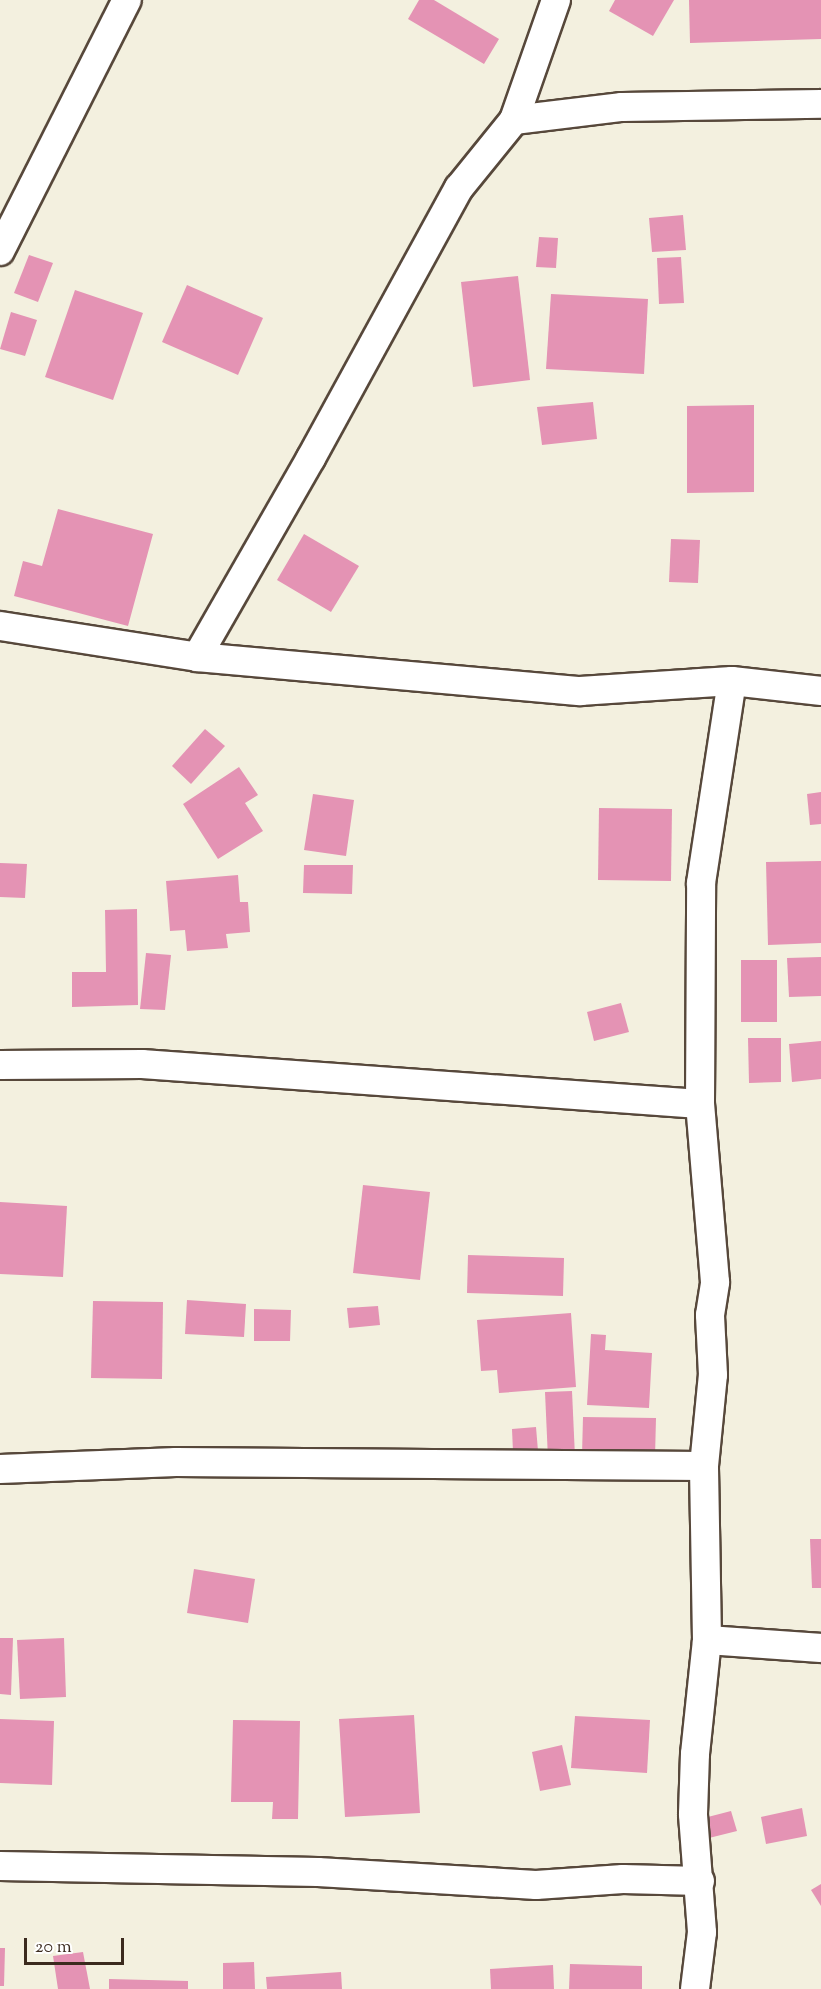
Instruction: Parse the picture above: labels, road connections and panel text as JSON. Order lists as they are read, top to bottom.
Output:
{
  "scale_bar": "20 m"
}
